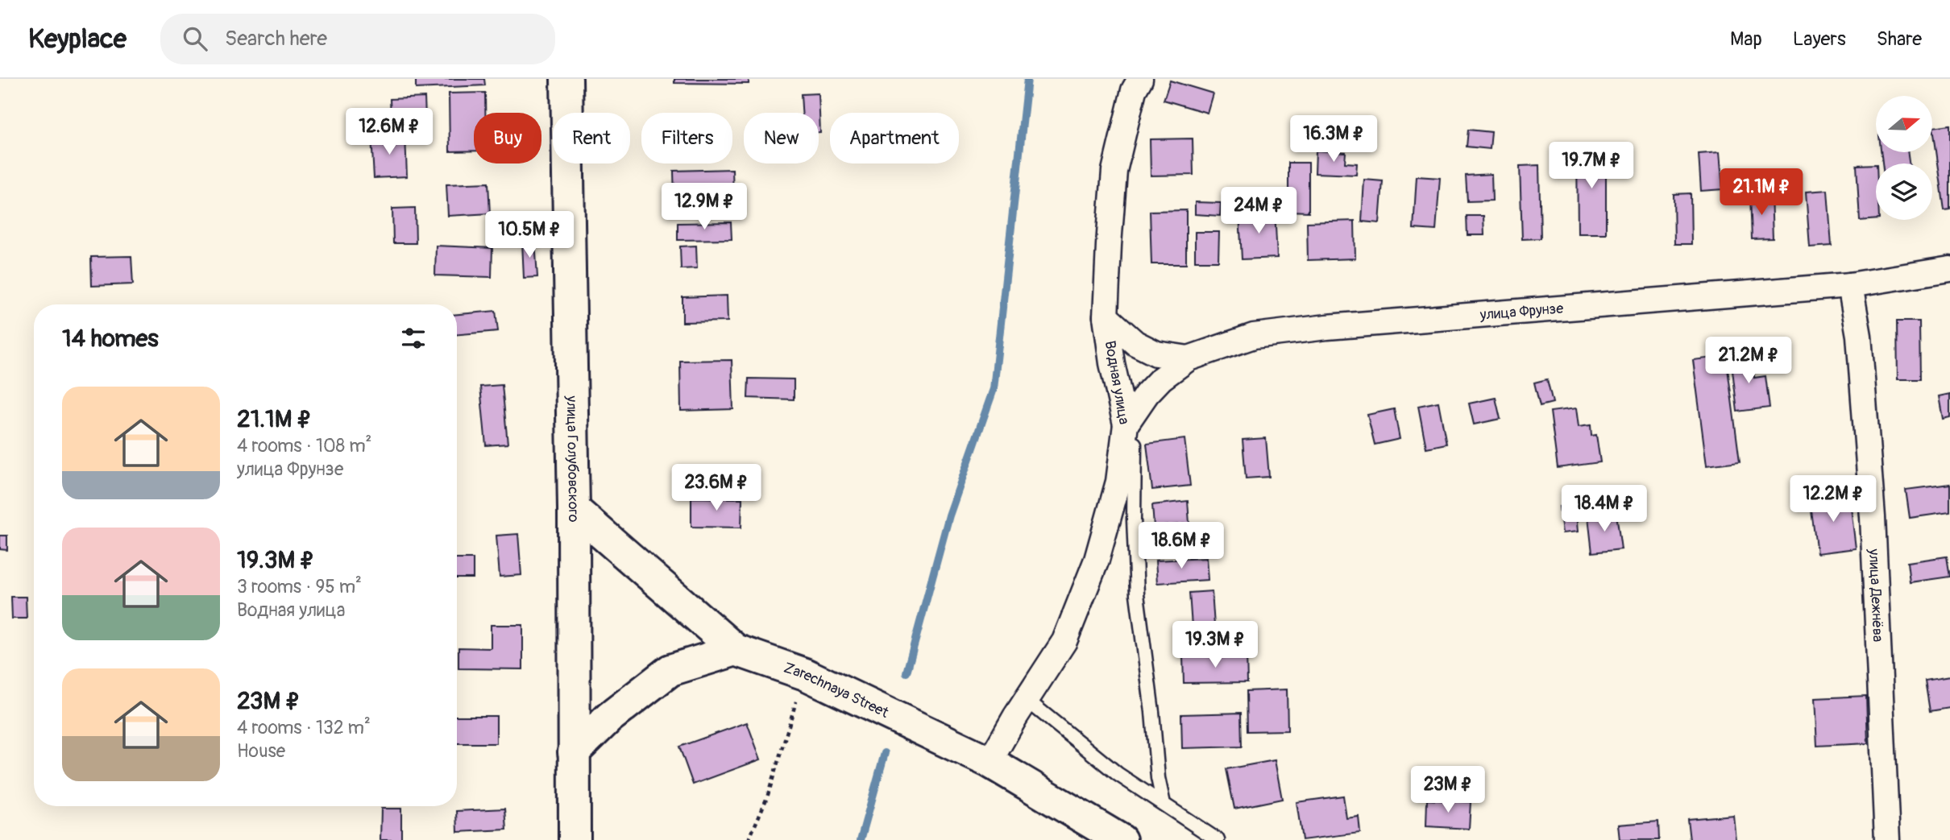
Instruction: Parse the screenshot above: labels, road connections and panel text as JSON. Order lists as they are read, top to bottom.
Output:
{
  "streets": {
    "street": [
      "улица Фрунзе",
      "Водная улица",
      "улица Голубовского",
      "улица Дежнёва",
      "Zarechnaya Street"
    ]
  },
  "crossings": [
    ["улица Фрунзе", "Водная улица"],
    ["улица Фрунзе", "улица Дежнёва"],
    ["Водная улица", "Zarechnaya Street"],
    ["улица Голубовского", "Zarechnaya Street"]
  ],
  "north": "right",
  "page": {
    "header": "Keyplace",
    "search": "Search here",
    "nav": ["Map", "Layers", "Share"],
    "price": [
      "12.6M ₽",
      "16.3M ₽",
      "19.7M ₽",
      "21.1M ₽",
      "12.9M ₽",
      "24M ₽",
      "10.5M ₽",
      "21.2M ₽",
      "23.6M ₽",
      "12.2M ₽",
      "18.4M ₽",
      "18.6M ₽",
      "19.3M ₽",
      "23M ₽"
    ],
    "chip": [
      "Buy",
      "Rent",
      "Filters",
      "New",
      "Apartment"
    ],
    "heading": "14 homes",
    "list": [
      {
        "name": "21.1M ₽",
        "note": "4 rooms · 108 m² · улица Фрунзе"
      },
      {
        "name": "19.3M ₽",
        "note": "3 rooms · 95 m² · Водная улица"
      },
      {
        "name": "23M ₽",
        "note": "4 rooms · 132 m² · House"
      }
    ]
  }
}
